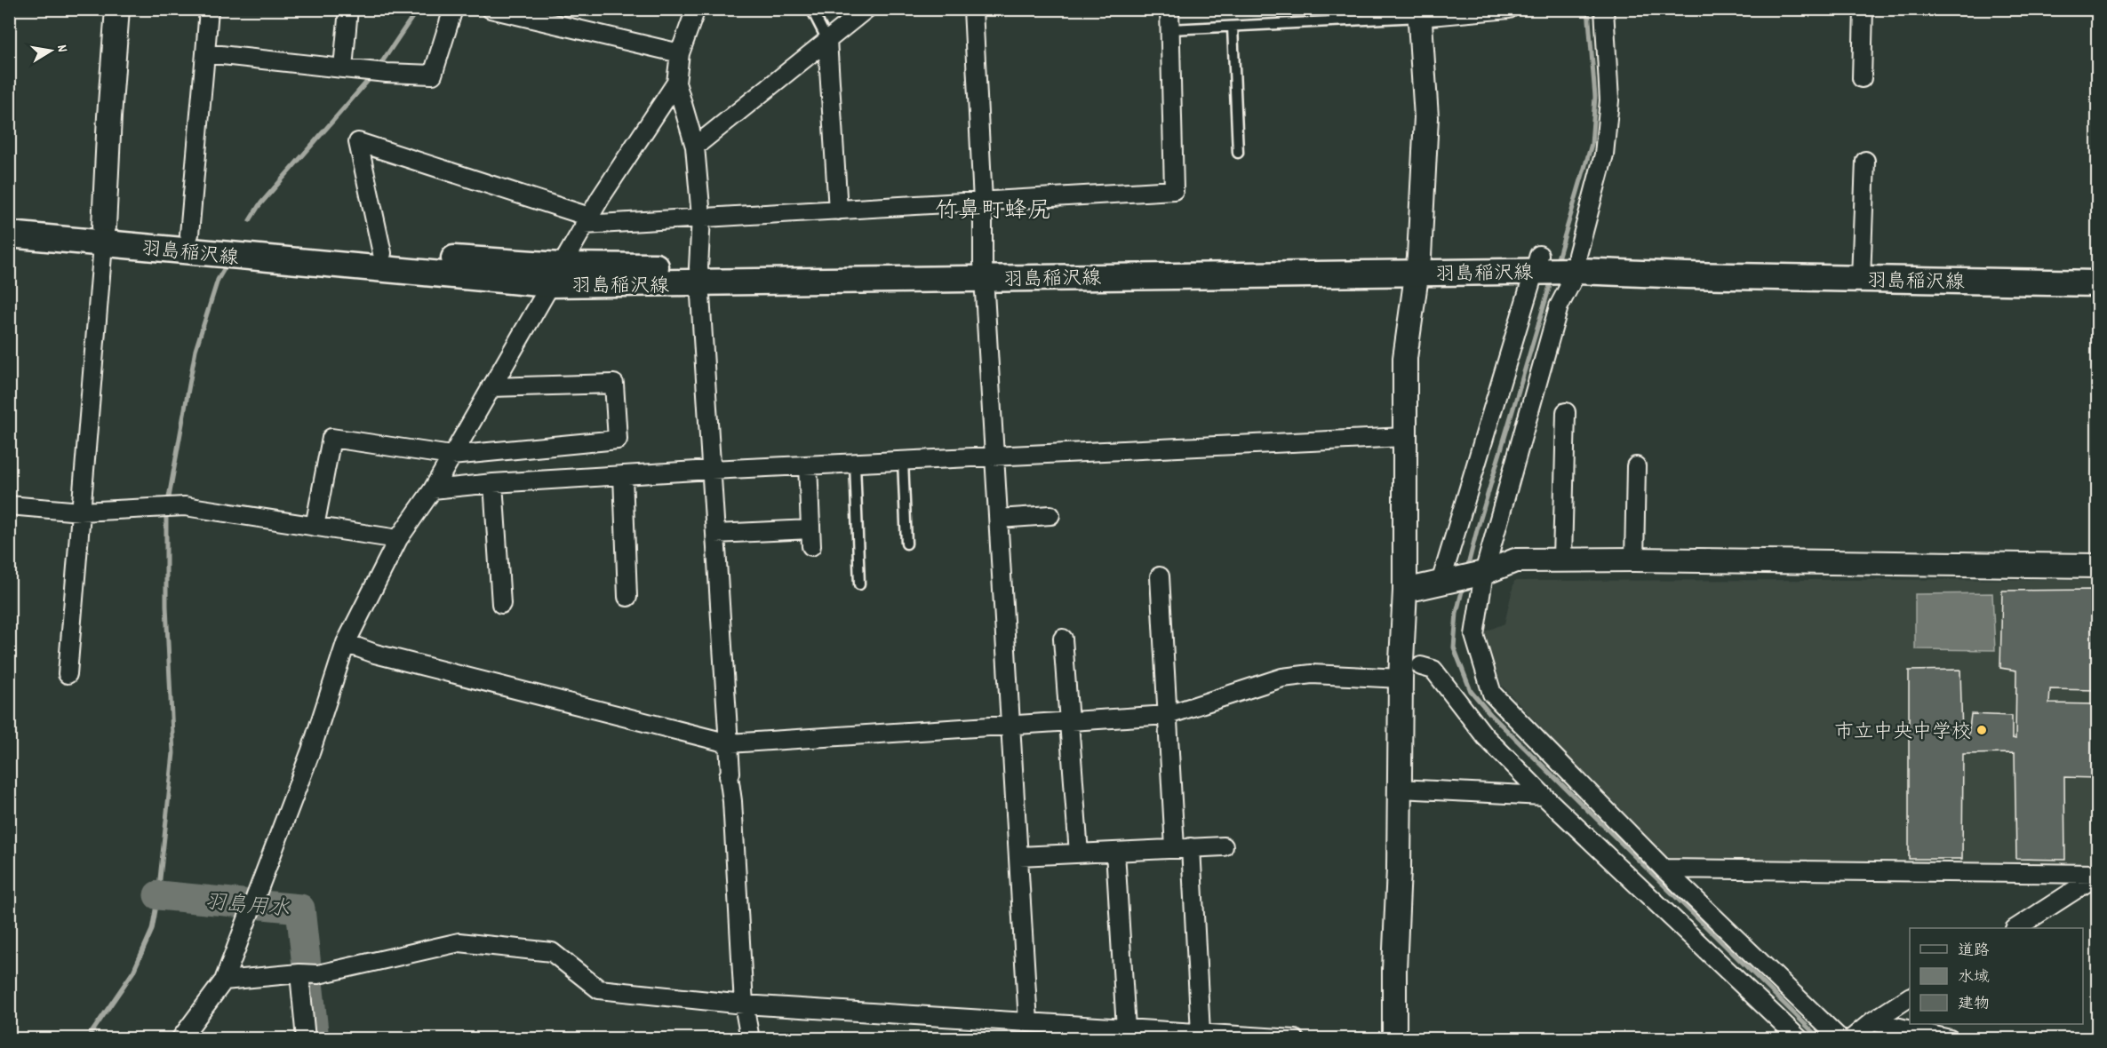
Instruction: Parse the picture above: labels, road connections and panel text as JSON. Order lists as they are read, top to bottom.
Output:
{
  "streets": {
    "main road": ["羽島稲沢線"]
  },
  "districts": ["竹鼻町蜂尻"],
  "water": ["羽島用水"],
  "places": ["市立中央中学校"],
  "legend": ["道路", "水域", "建物"],
  "north": "right"
}
